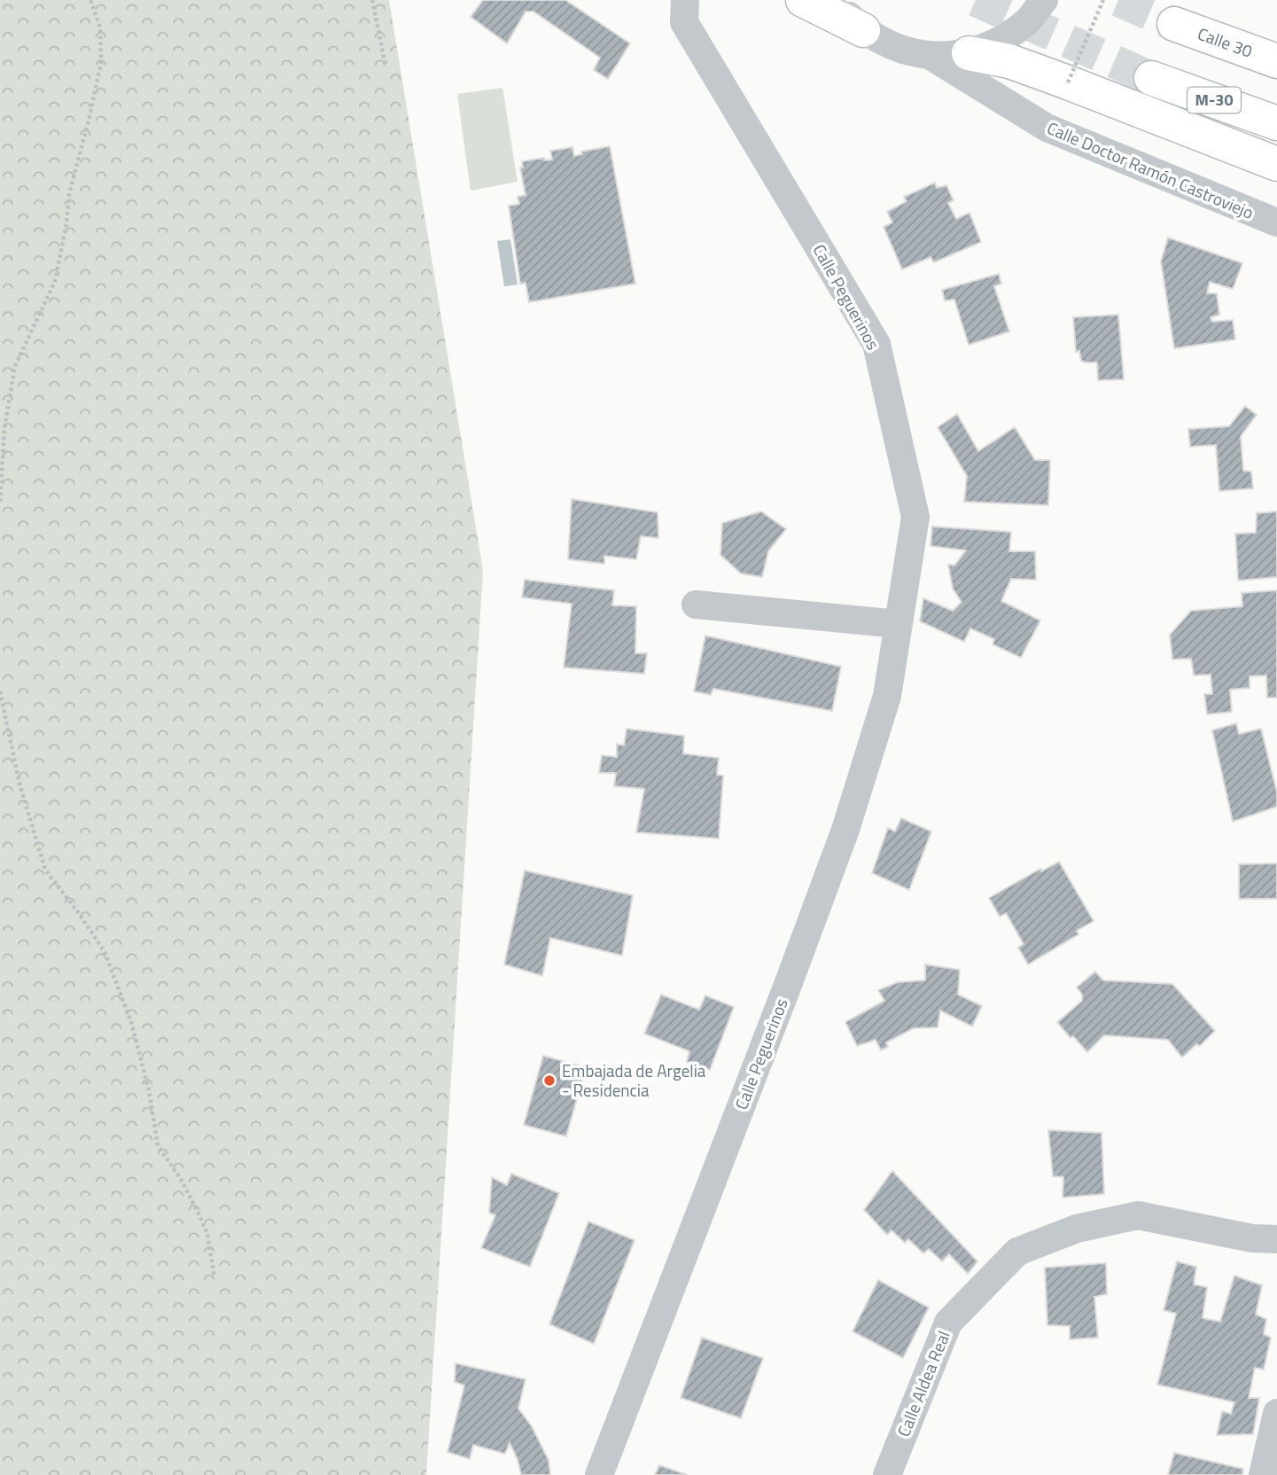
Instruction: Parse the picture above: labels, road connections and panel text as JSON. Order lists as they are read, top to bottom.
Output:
{
  "streets": {
    "highway": ["Calle 30", "M-30"],
    "street": ["Calle Doctor Ramón Castroviejo", "Calle Peguerinos", "Calle Aldea Real"]
  },
  "places": ["Embajada de Argelia - Residencia"]
}
